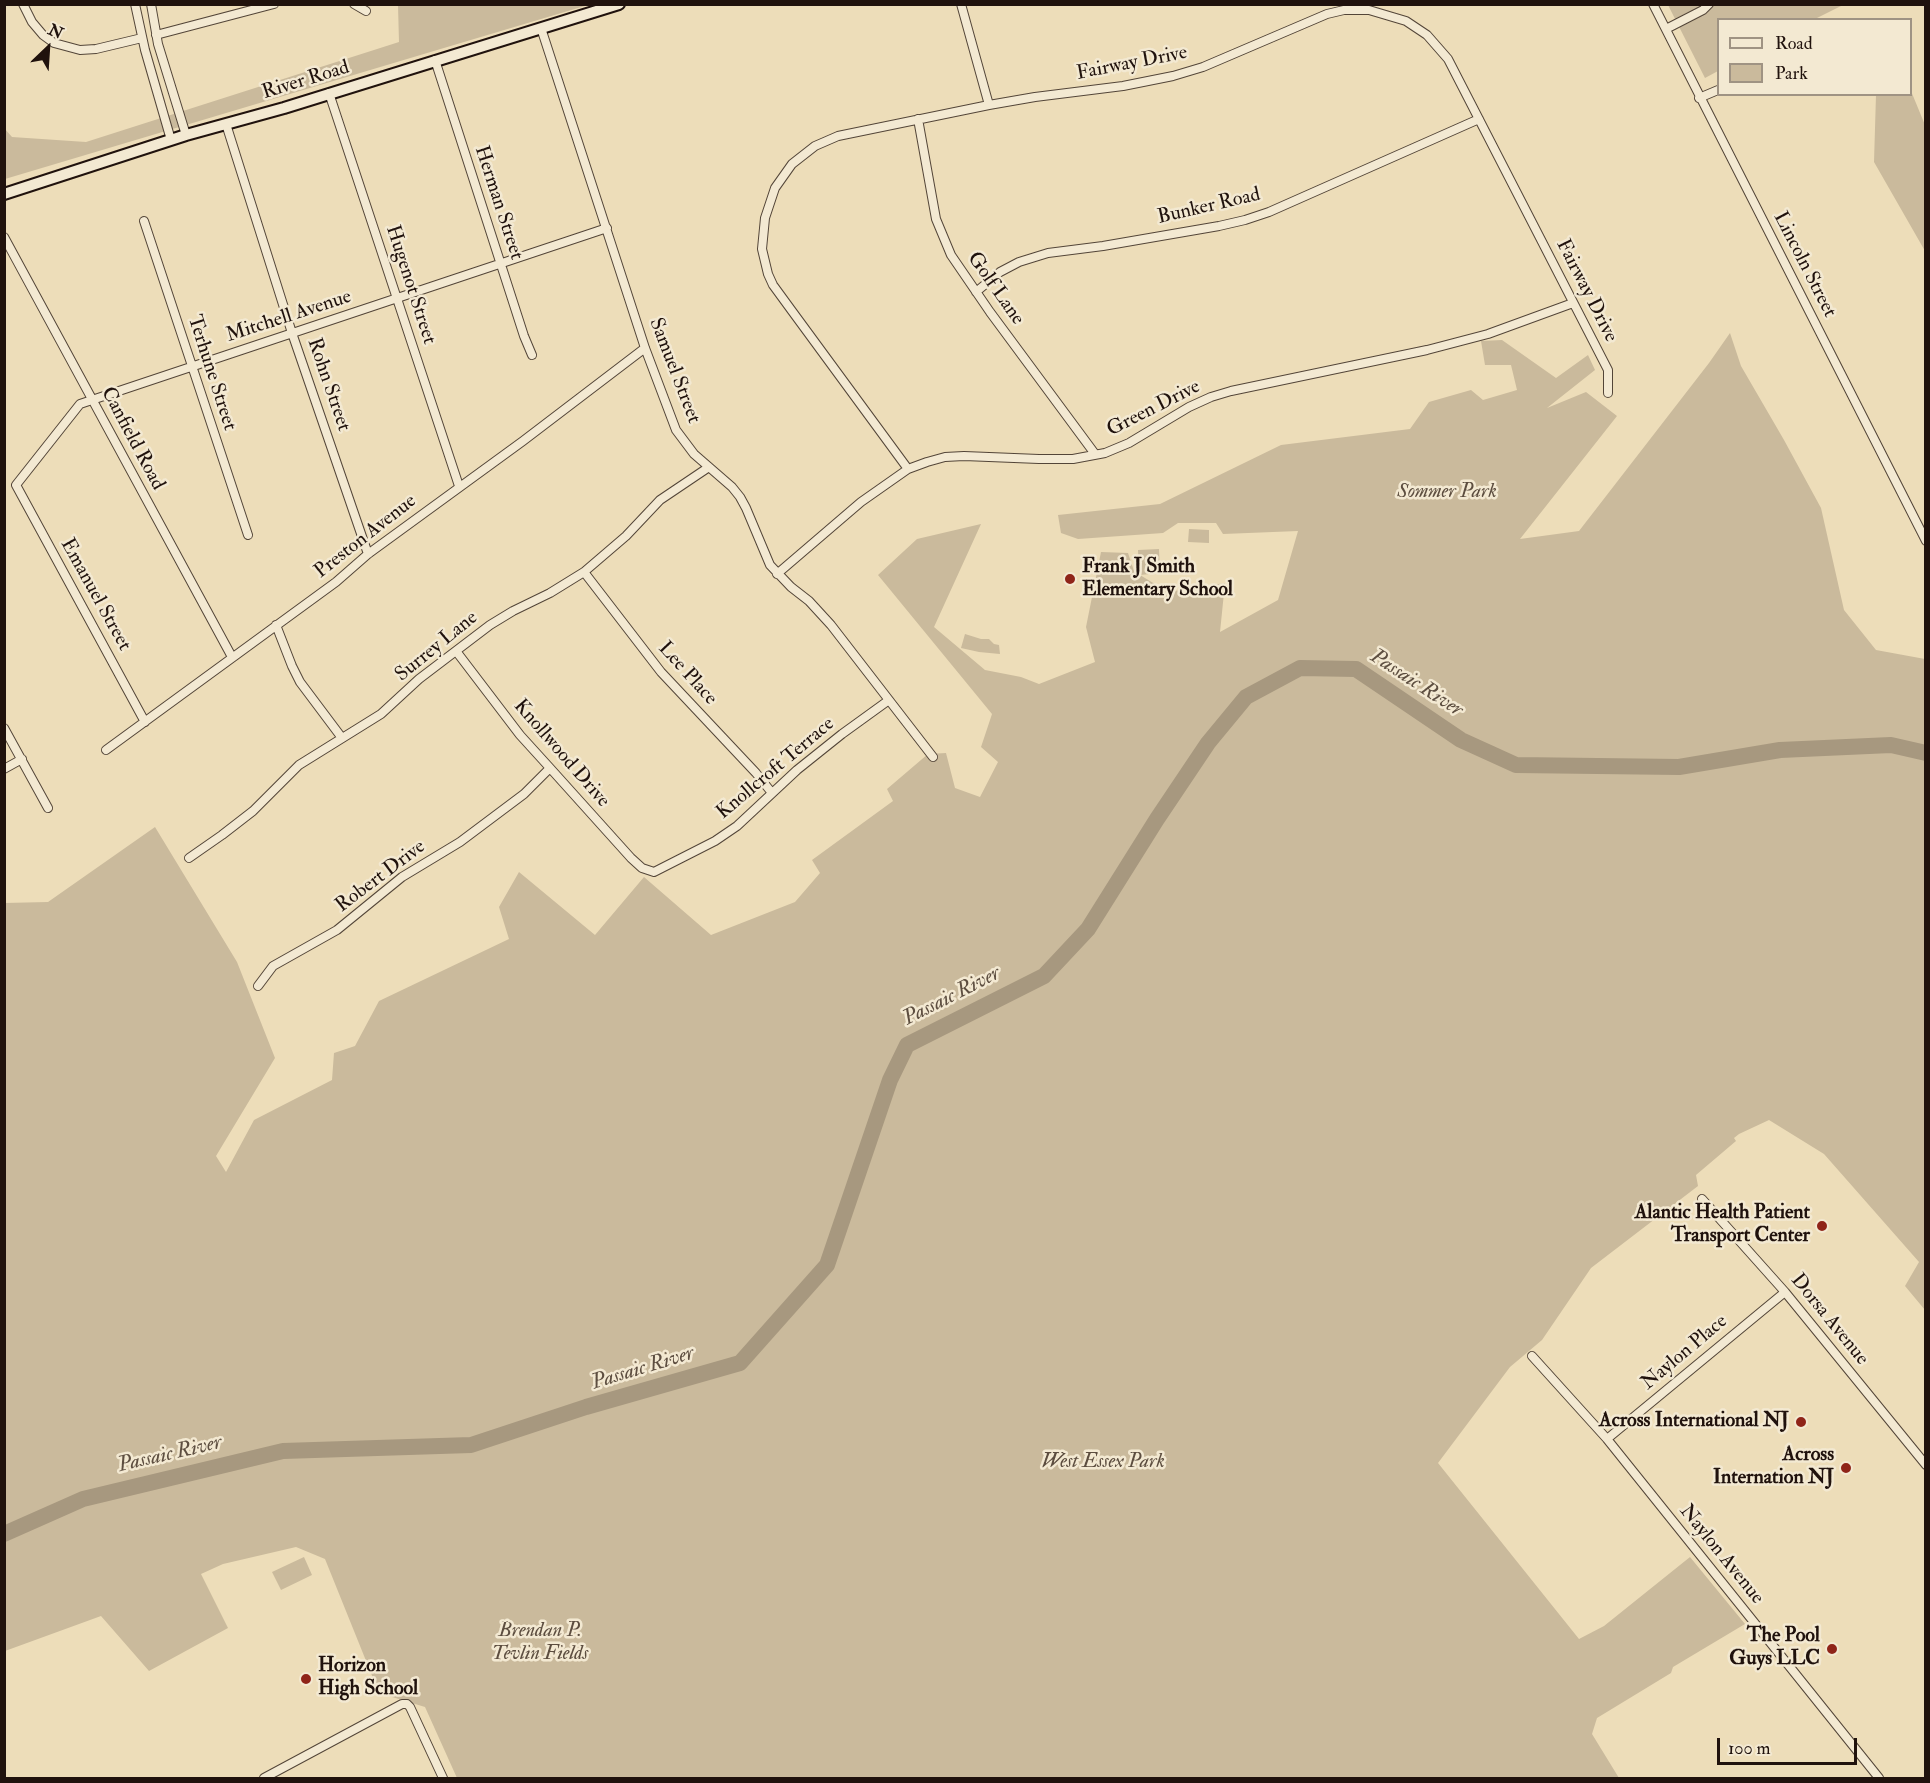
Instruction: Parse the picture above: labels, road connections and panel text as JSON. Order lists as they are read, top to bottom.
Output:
{
  "streets": {
    "street": [
      "Fairway Drive",
      "River Road",
      "Herman Street",
      "Bunker Road",
      "Lincoln Street",
      "Hugenot Street",
      "Golf Lane",
      "Mitchell Avenue",
      "Samuel Street",
      "Terhune Street",
      "Rohn Street",
      "Green Drive",
      "Canfield Road",
      "Preston Avenue",
      "Emanuel Street",
      "Surrey Lane",
      "Lee Place",
      "Knollwood Drive",
      "Knollcroft Terrace",
      "Robert Drive",
      "Dorsa Avenue",
      "Naylon Place",
      "Naylon Avenue"
    ]
  },
  "crossings": [
    ["Fairway Drive", "Bunker Road"],
    ["Fairway Drive", "Golf Lane"],
    ["Fairway Drive", "Green Drive"],
    ["River Road", "Herman Street"],
    ["River Road", "Hugenot Street"],
    ["River Road", "Samuel Street"],
    ["River Road", "Rohn Street"],
    ["Herman Street", "Mitchell Avenue"],
    ["Bunker Road", "Golf Lane"],
    ["Hugenot Street", "Mitchell Avenue"],
    ["Hugenot Street", "Preston Avenue"],
    ["Golf Lane", "Green Drive"],
    ["Mitchell Avenue", "Samuel Street"],
    ["Mitchell Avenue", "Terhune Street"],
    ["Mitchell Avenue", "Rohn Street"],
    ["Mitchell Avenue", "Canfield Road"],
    ["Mitchell Avenue", "Emanuel Street"],
    ["Samuel Street", "Green Drive"],
    ["Samuel Street", "Preston Avenue"],
    ["Samuel Street", "Surrey Lane"],
    ["Samuel Street", "Knollcroft Terrace"],
    ["Rohn Street", "Preston Avenue"],
    ["Canfield Road", "Preston Avenue"],
    ["Preston Avenue", "Emanuel Street"],
    ["Surrey Lane", "Lee Place"],
    ["Surrey Lane", "Knollwood Drive"],
    ["Lee Place", "Knollcroft Terrace"],
    ["Knollwood Drive", "Knollcroft Terrace"],
    ["Knollwood Drive", "Robert Drive"],
    ["Dorsa Avenue", "Naylon Place"],
    ["Naylon Place", "Naylon Avenue"]
  ],
  "water": ["Passaic River"],
  "parks": ["Sommer Park", "West Essex Park", "Brendan P. Tevlin Fields"],
  "places": [
    "Frank J Smith Elementary School",
    "Alantic Health Patient Transport Center",
    "Across International NJ",
    "Across Internation NJ",
    "The Pool Guys LLC",
    "Horizon High School"
  ],
  "legend": ["Road", "Park"],
  "scale_bar": "100 m",
  "north": "top right"
}
